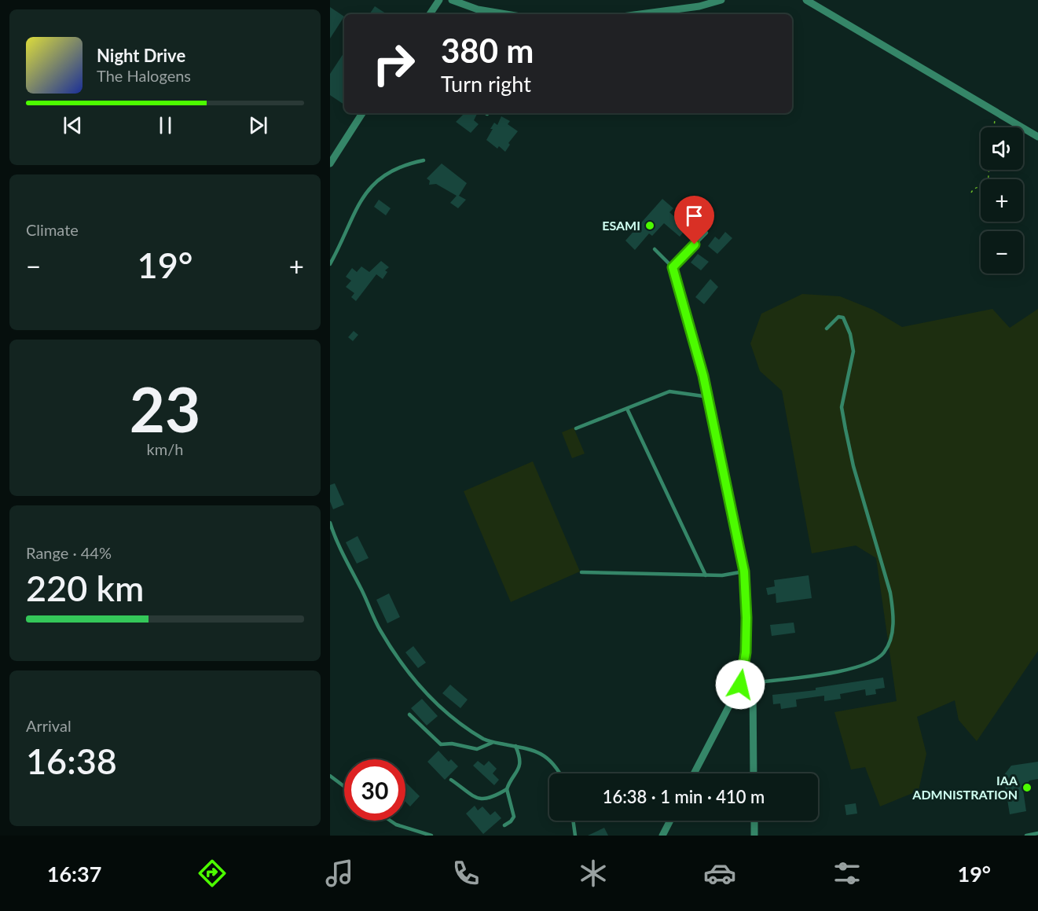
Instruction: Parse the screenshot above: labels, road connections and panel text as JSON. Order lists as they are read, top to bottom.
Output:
{
  "places": ["ESAMI", "IAA ADMNISTRATION"],
  "page": {
    "turn": ["380 m", "Turn right"],
    "song": ["Night Drive", "The Halogens"],
    "map_buttons": ["+", "−"],
    "tile": [
      "Climate",
      ["23", "km/h"],
      ["Range · 44%", "220 km"],
      ["Arrival", "16:38"]
    ],
    "heat": ["−", "19°", "+"],
    "limit": "30",
    "trip": "16:38 · 1 min · 410 m",
    "tabs": ["16:37", "19°"]
  }
}
